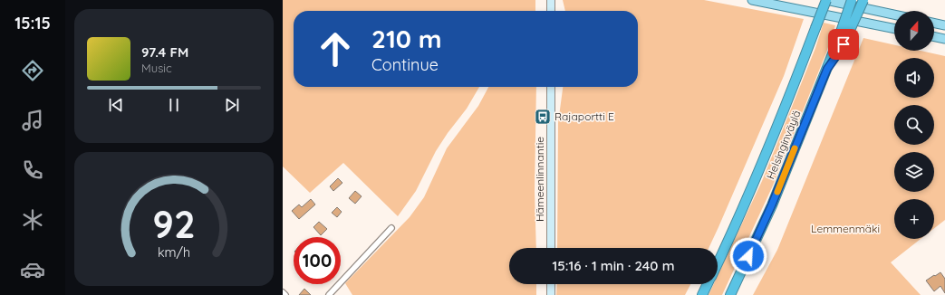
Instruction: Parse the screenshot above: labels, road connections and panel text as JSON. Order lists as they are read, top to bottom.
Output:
{
  "streets": {
    "highway": ["Helsinginväylä"],
    "main road": ["Hämeenlinnantie"]
  },
  "parks": ["Lemmenmäki"],
  "places": {
    "bus stop": ["Rajaportti E"]
  },
  "north": "top",
  "page": {
    "tabs": "15:15",
    "map_buttons": "+",
    "turn": ["210 m", "Continue"],
    "song": ["97.4 FM", "Music"],
    "limit": "100",
    "trip": "15:16 · 1 min · 240 m",
    "gauge": ["92", "km/h"]
  }
}
